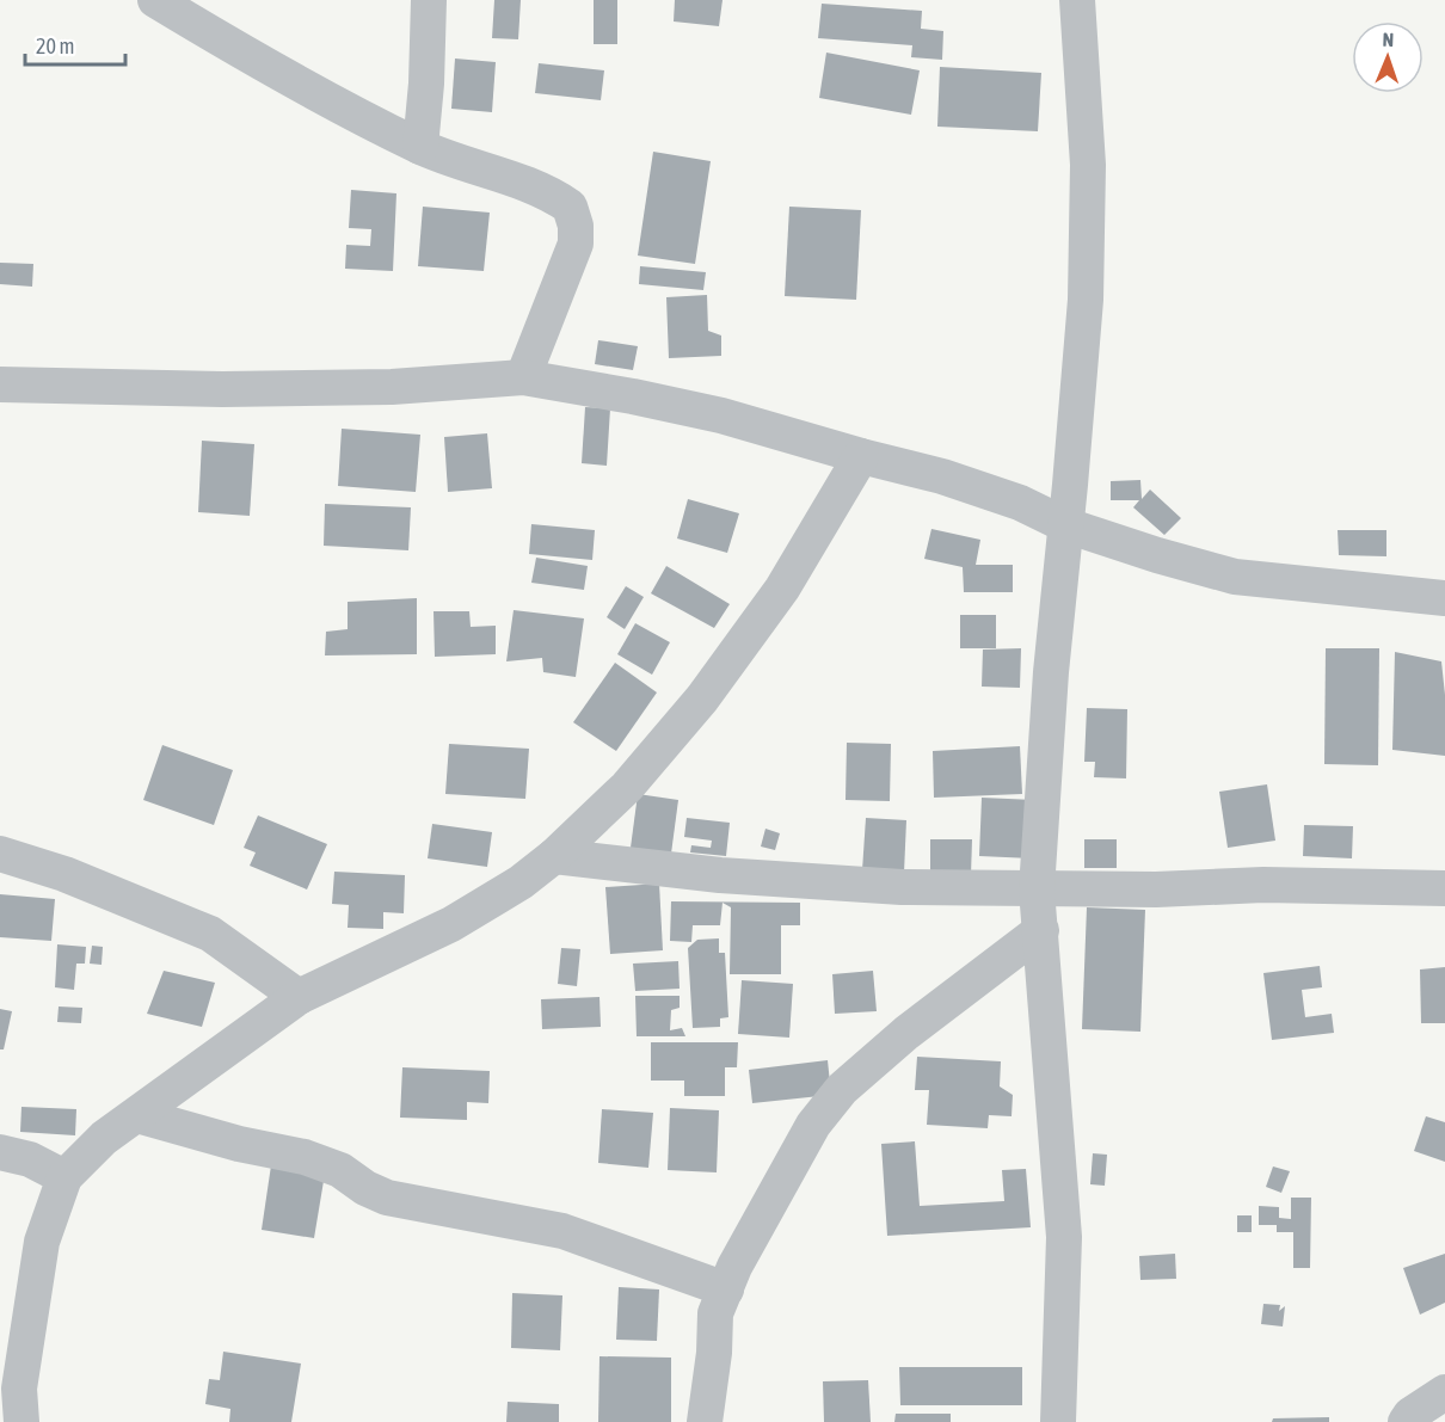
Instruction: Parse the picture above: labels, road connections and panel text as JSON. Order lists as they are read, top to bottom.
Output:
{
  "scale_bar": "20 m",
  "north": "top"
}
